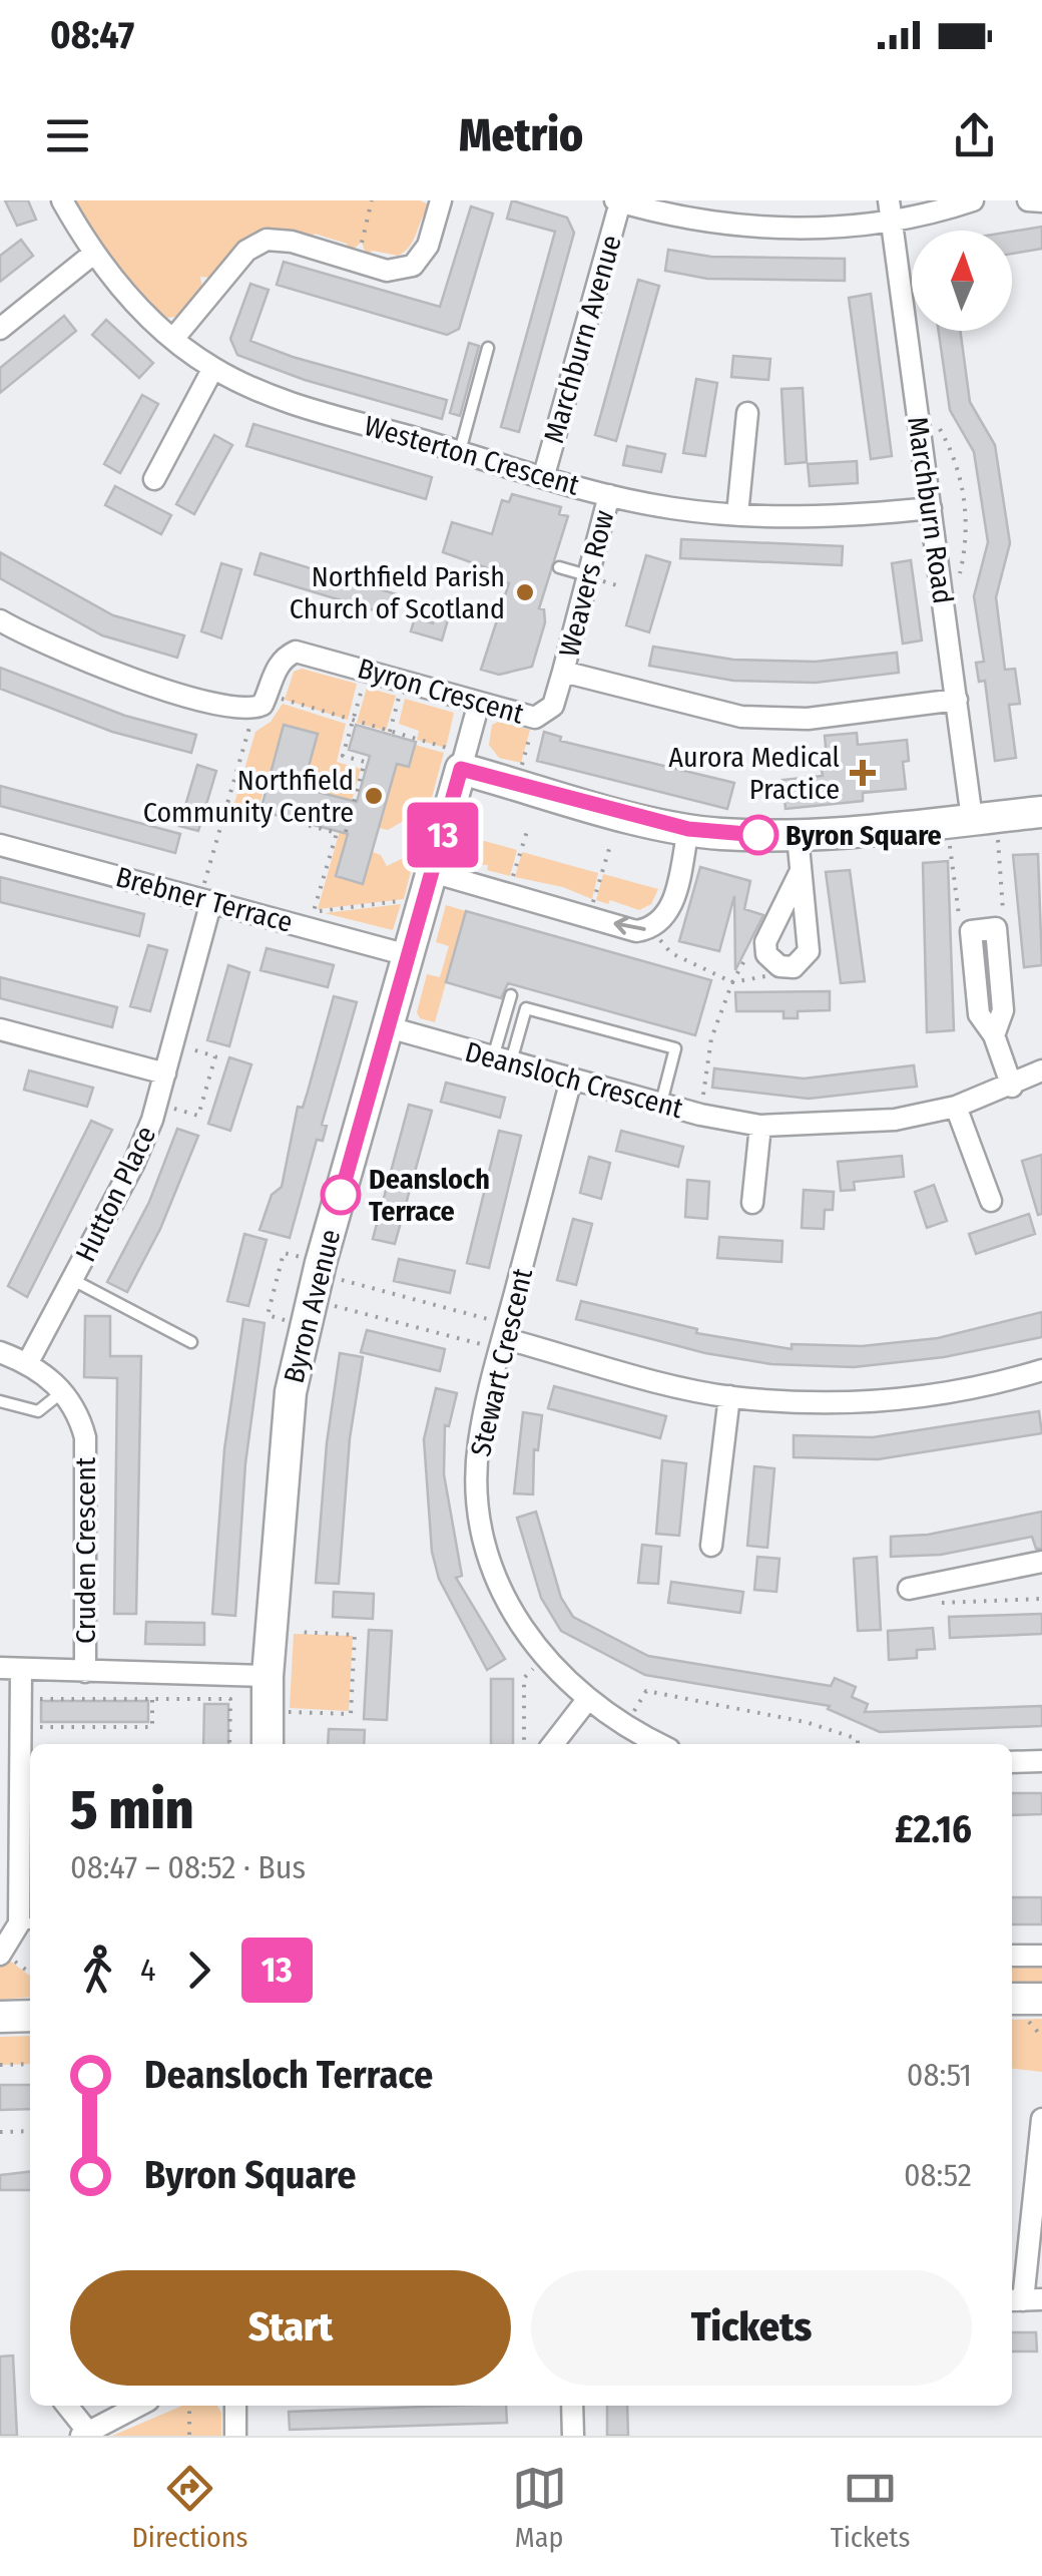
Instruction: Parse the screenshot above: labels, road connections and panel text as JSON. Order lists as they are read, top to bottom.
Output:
{
  "streets": {
    "street": [
      "Marchburn Avenue",
      "Westerton Crescent",
      "Marchburn Road",
      "Weavers Row",
      "Byron Crescent",
      "Brebner Terrace",
      "Deansloch Crescent",
      "Hutton Place",
      "Byron Avenue",
      "Stewart Crescent",
      "Cruden Crescent"
    ]
  },
  "crossings": [
    ["Marchburn Avenue", "Westerton Crescent"],
    ["Westerton Crescent", "Marchburn Road"],
    ["Westerton Crescent", "Weavers Row"],
    ["Weavers Row", "Byron Crescent"],
    ["Byron Crescent", "Byron Avenue"],
    ["Brebner Terrace", "Hutton Place"],
    ["Brebner Terrace", "Byron Avenue"],
    ["Deansloch Crescent", "Byron Avenue"],
    ["Deansloch Crescent", "Stewart Crescent"],
    ["Hutton Place", "Cruden Crescent"]
  ],
  "places": {
    "other": [
      "Northfield Parish Church of Scotland",
      "Northfield Community Centre",
      "Byron Square",
      "Deansloch Terrace"
    ],
    "health": ["Aurora Medical Practice"]
  },
  "lines": ["bus line 13"],
  "north": "top",
  "page": {
    "status": "08:47",
    "header": "Metrio",
    "on_map": "13",
    "heading": ["5 min", "08:47 – 08:52 · Bus", "£2.16"],
    "legs": ["4", "13"],
    "list": [
      {
        "name": "Deansloch Terrace",
        "value": "08:51"
      },
      {
        "name": "Byron Square",
        "value": "08:52"
      }
    ],
    "buttons": ["Start", "Tickets"],
    "tabs": ["Directions", "Map", "Tickets"]
  }
}
